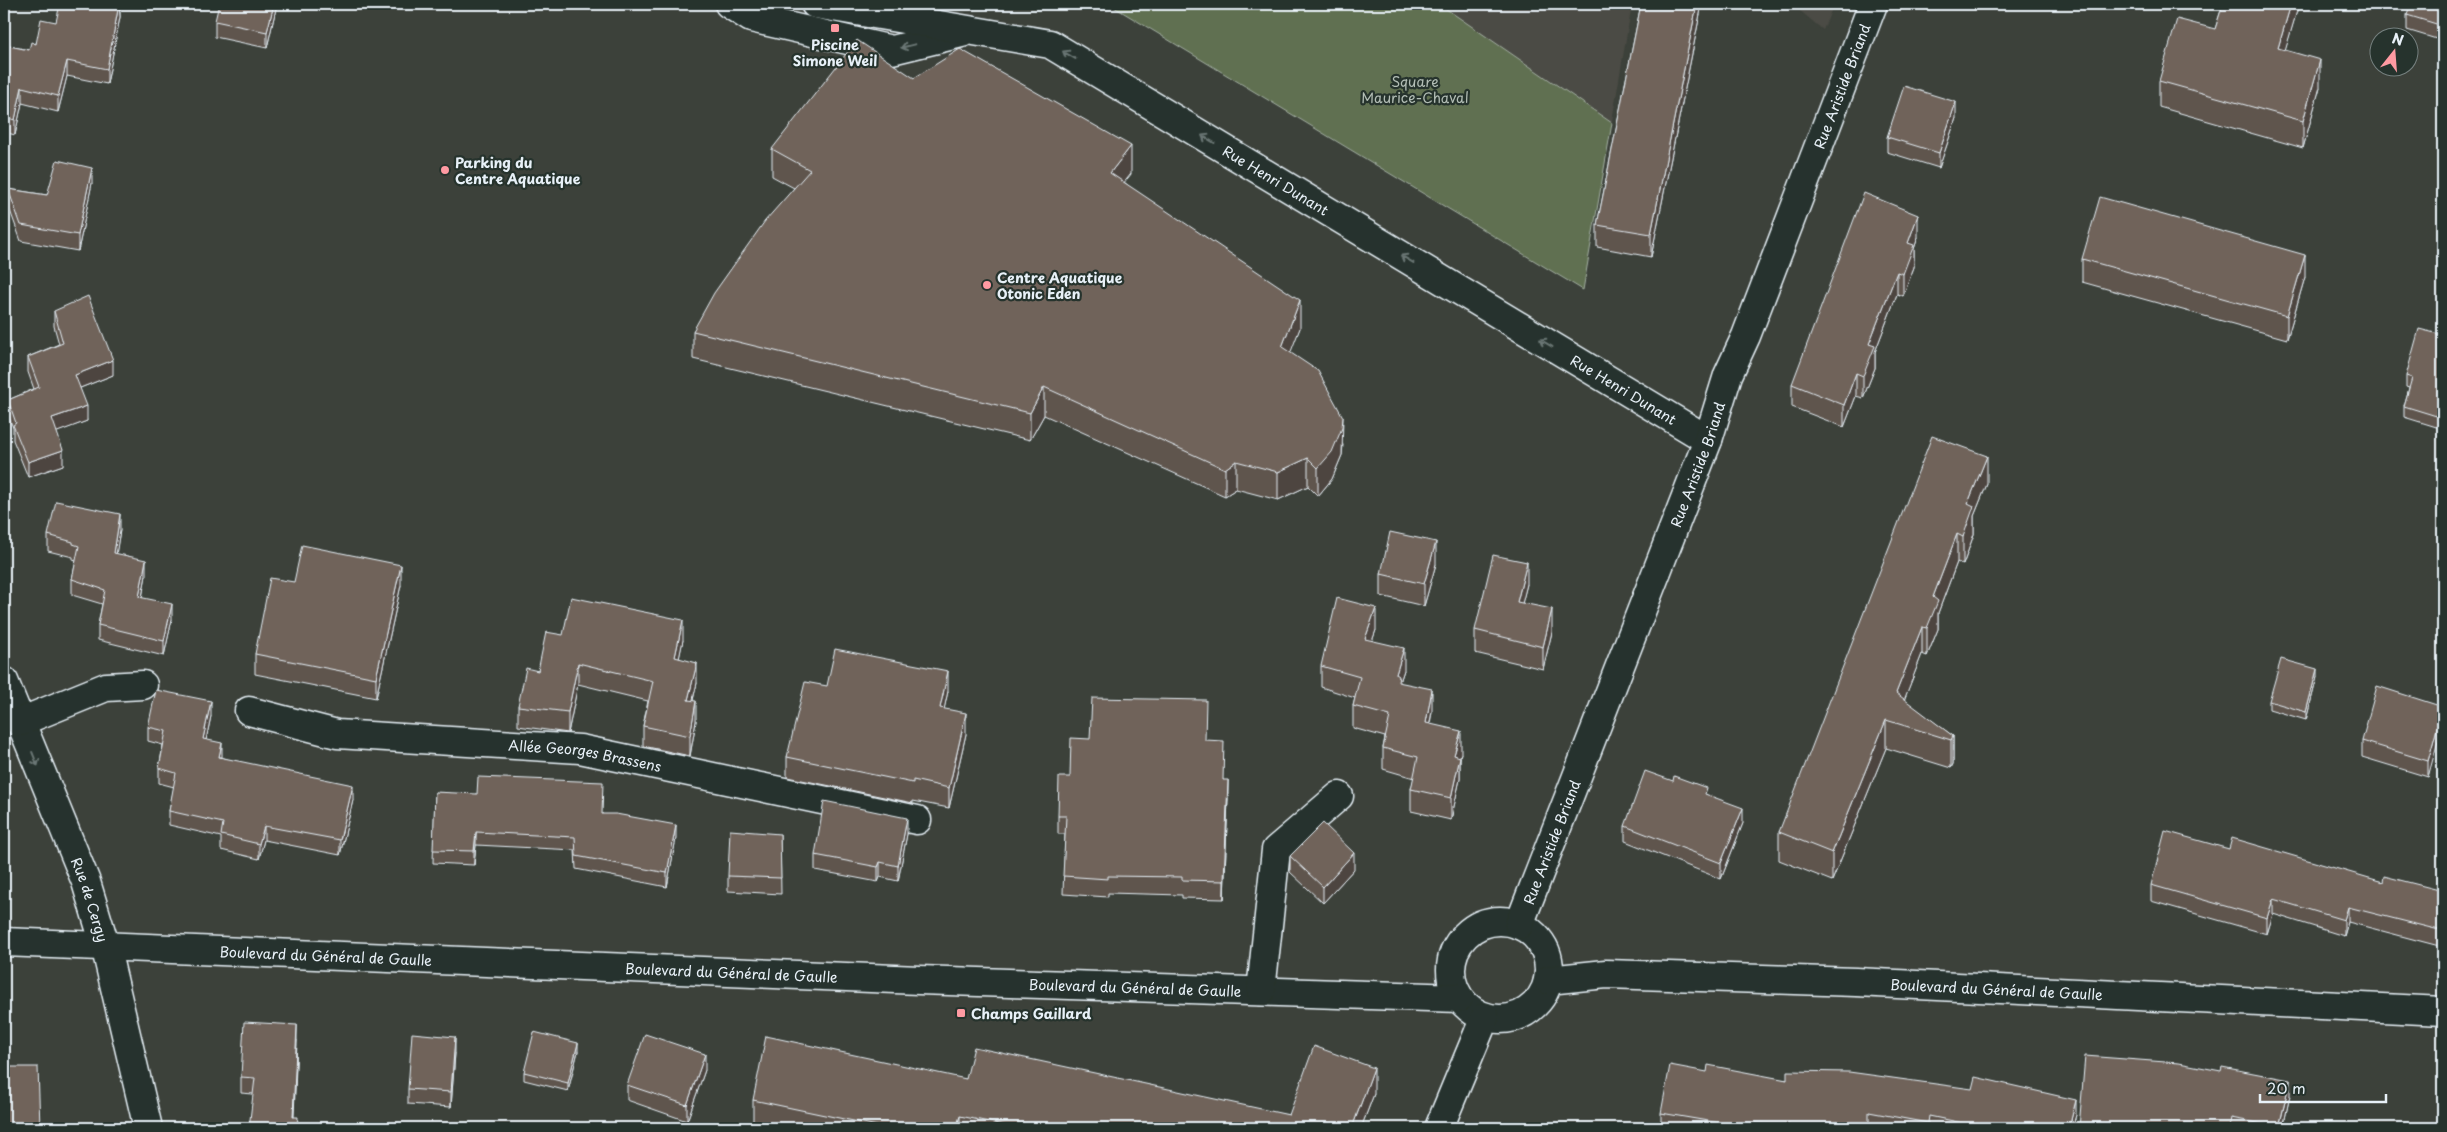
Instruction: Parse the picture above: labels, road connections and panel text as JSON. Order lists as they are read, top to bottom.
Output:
{
  "streets": {
    "street": [
      "Rue Aristide Briand",
      "Rue Henri Dunant",
      "Allée Georges Brassens",
      "Rue de Cergy",
      "Boulevard du Général de Gaulle"
    ]
  },
  "crossings": [
    ["Rue Aristide Briand", "Rue Henri Dunant"],
    ["Rue Aristide Briand", "Boulevard du Général de Gaulle"],
    ["Rue de Cergy", "Boulevard du Général de Gaulle"]
  ],
  "one_way": ["Rue Henri Dunant", "Rue de Cergy"],
  "parks": ["Square Maurice-Chaval"],
  "places": {
    "transit": ["Piscine Simone Weil", "Champs Gaillard"],
    "other": ["Parking du Centre Aquatique", "Centre Aquatique Otonic Eden"]
  },
  "scale_bar": "20 m",
  "north": "top"
}
